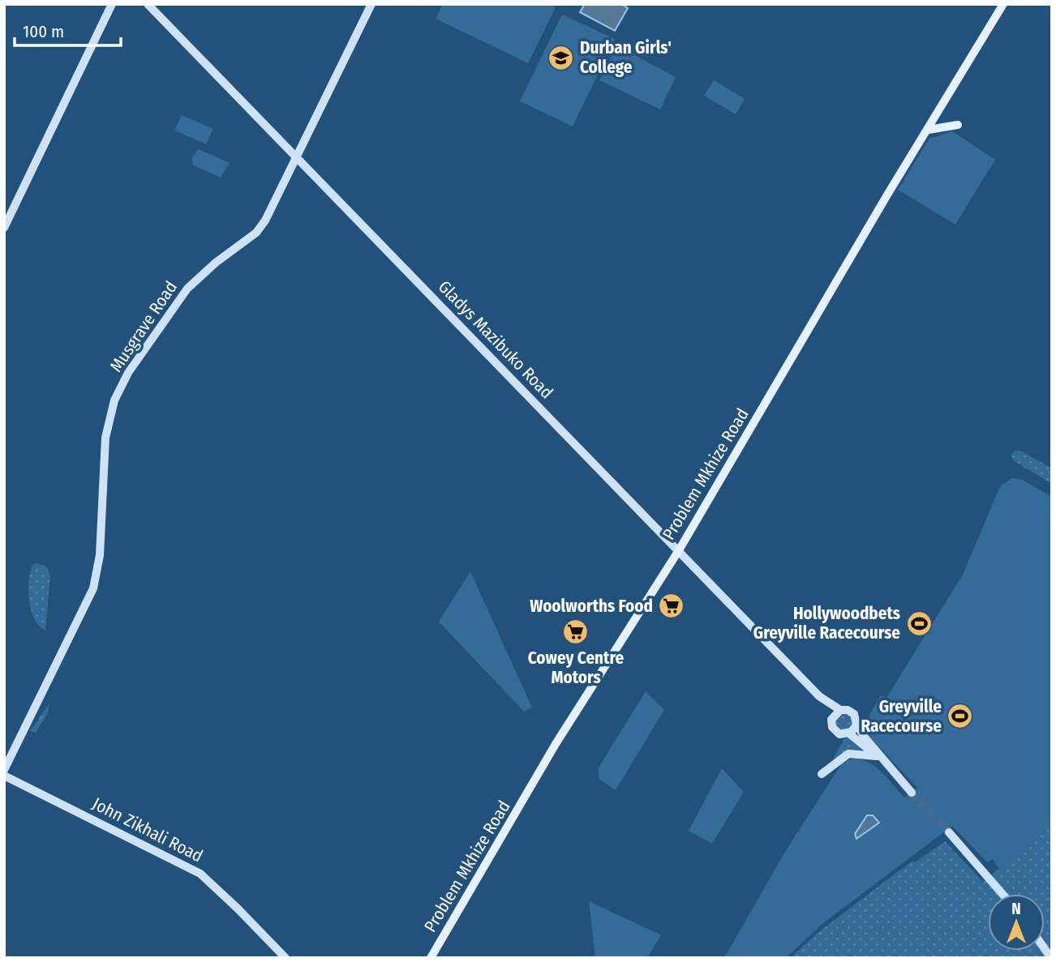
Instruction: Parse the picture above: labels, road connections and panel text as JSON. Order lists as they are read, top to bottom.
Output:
{
  "streets": {
    "main road": ["Problem Mkhize Road"],
    "street": ["Musgrave Road", "Gladys Mazibuko Road", "John Zikhali Road"]
  },
  "crossings": [
    ["Musgrave Road", "Gladys Mazibuko Road"],
    ["Gladys Mazibuko Road", "Problem Mkhize Road"]
  ],
  "places": {
    "school or university": ["Durban Girls' College"],
    "supermarket": ["Woolworths Food", "Cowey Centre Motors"],
    "sports": ["Hollywoodbets Greyville Racecourse", "Greyville Racecourse"]
  },
  "scale_bar": "100 m",
  "north": "top"
}
